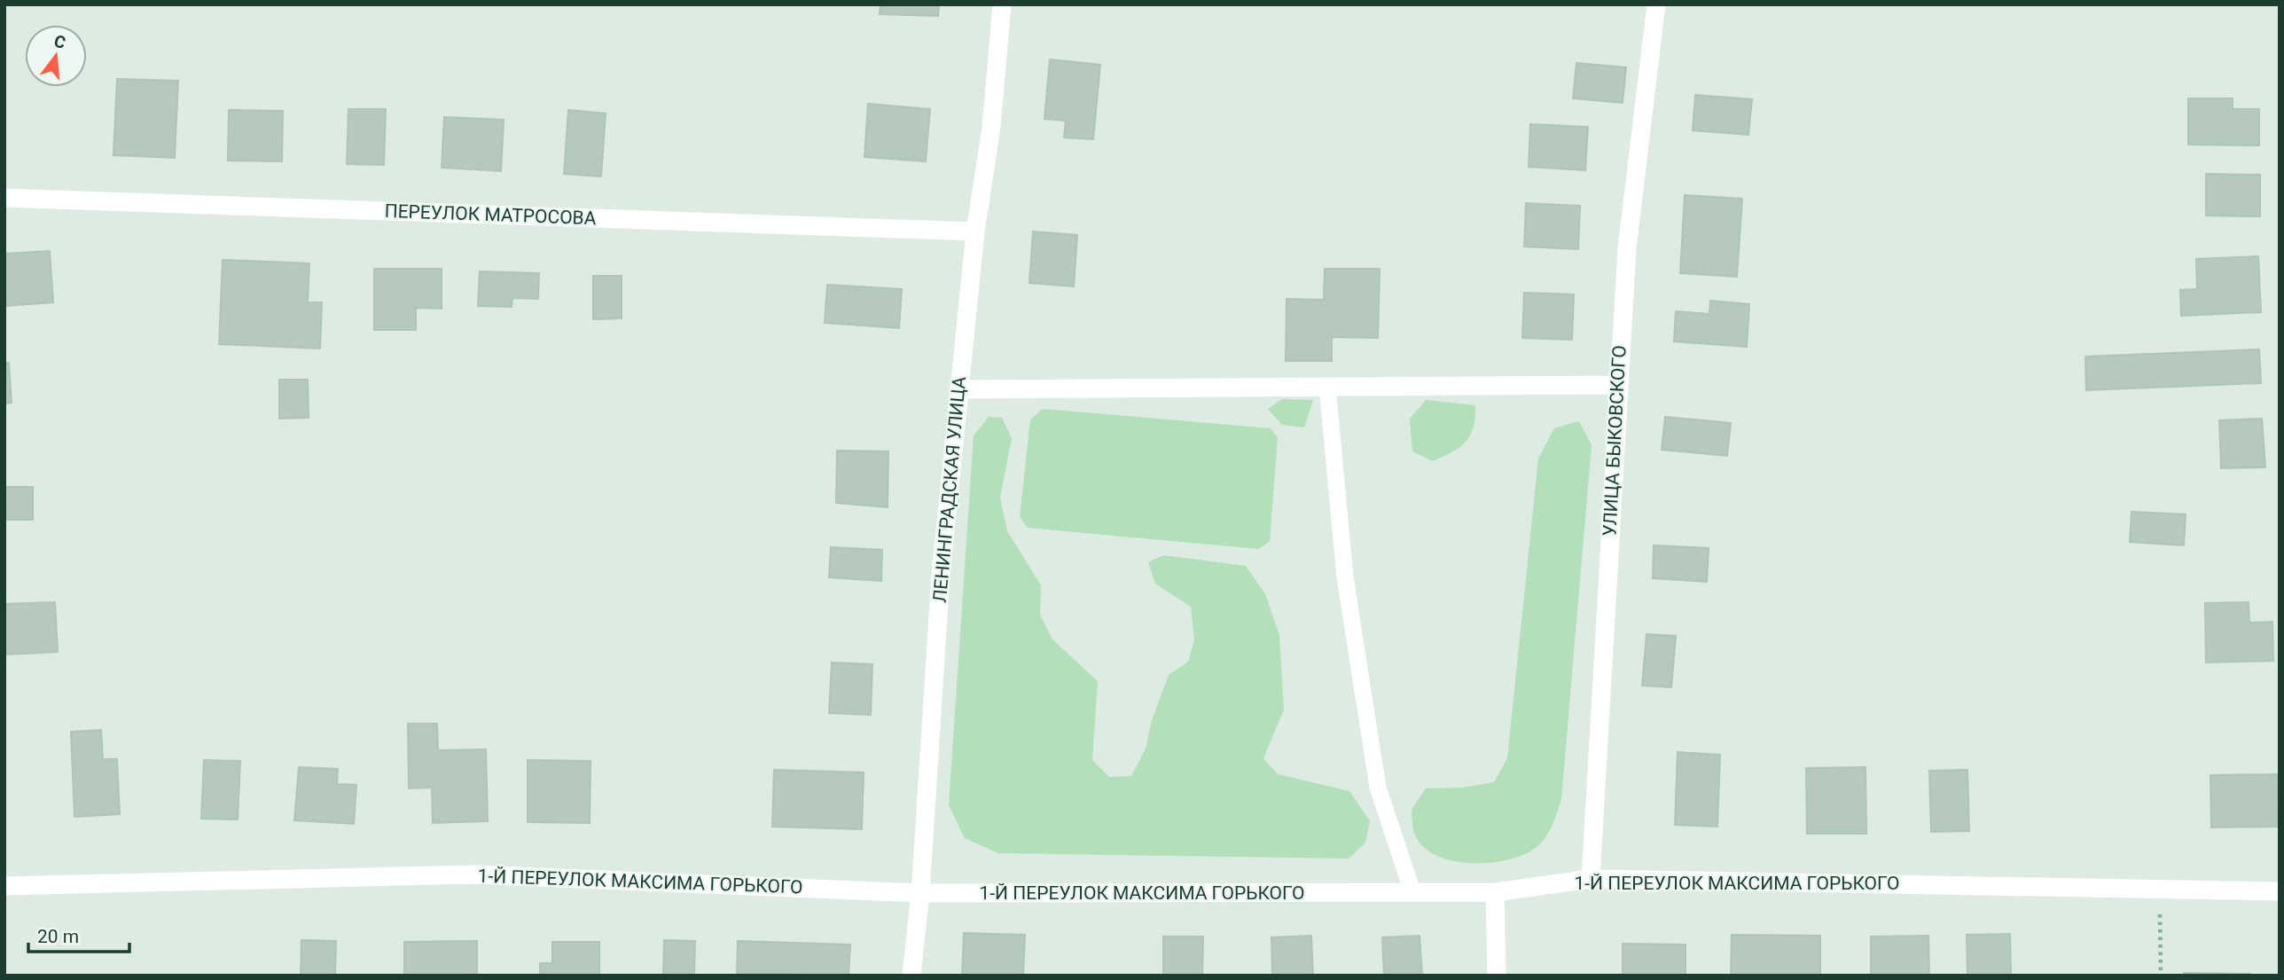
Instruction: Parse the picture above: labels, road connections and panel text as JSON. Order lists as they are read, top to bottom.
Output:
{
  "streets": {
    "street": [
      "ПЕРЕУЛОК МАТРОСОВА",
      "УЛИЦА БЫКОВСКОГО",
      "ЛЕНИНГРАДСКАЯ УЛИЦА",
      "1-Й ПЕРЕУЛОК МАКСИМА ГОРЬКОГО"
    ]
  },
  "crossings": [
    ["ПЕРЕУЛОК МАТРОСОВА", "ЛЕНИНГРАДСКАЯ УЛИЦА"],
    ["УЛИЦА БЫКОВСКОГО", "1-Й ПЕРЕУЛОК МАКСИМА ГОРЬКОГО"],
    ["ЛЕНИНГРАДСКАЯ УЛИЦА", "1-Й ПЕРЕУЛОК МАКСИМА ГОРЬКОГО"]
  ],
  "scale_bar": "20 m",
  "north": "top"
}
